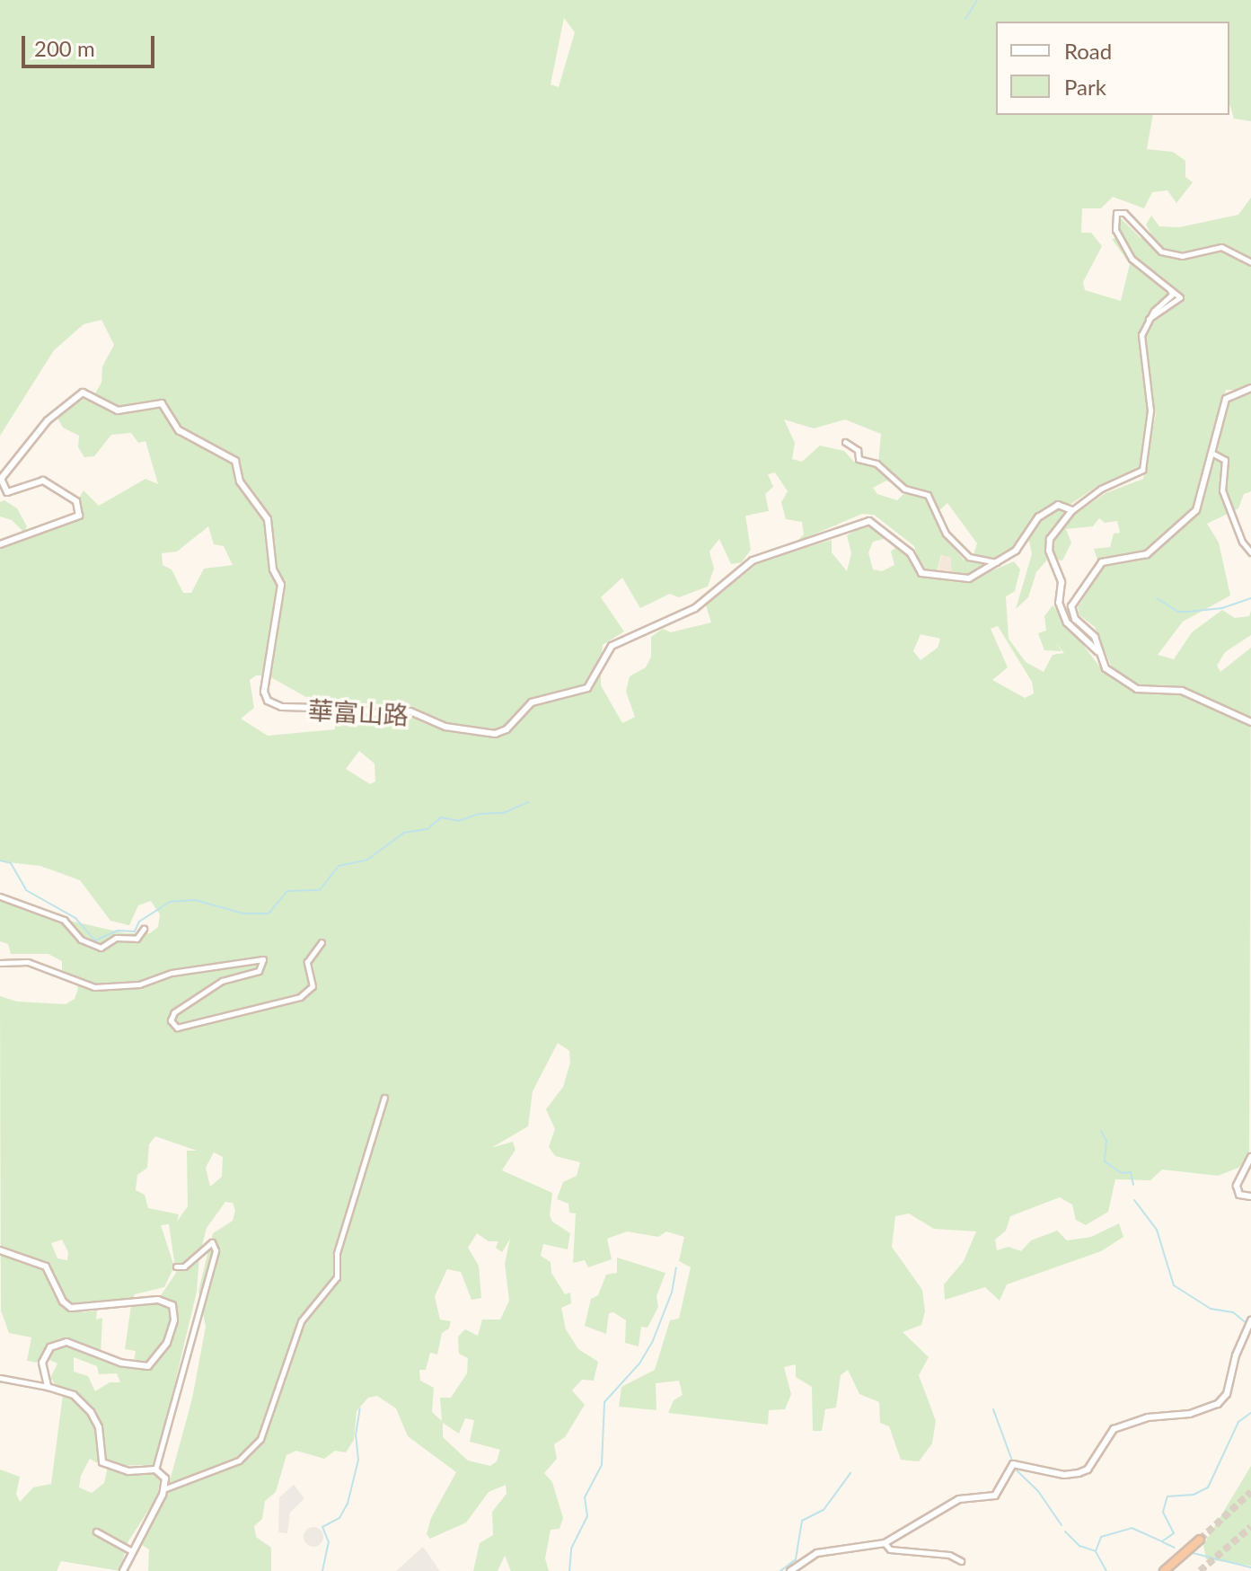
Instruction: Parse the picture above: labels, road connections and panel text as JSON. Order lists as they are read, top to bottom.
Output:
{
  "streets": {
    "street": ["華富山路"]
  },
  "legend": ["Road", "Park"],
  "scale_bar": "200 m"
}
